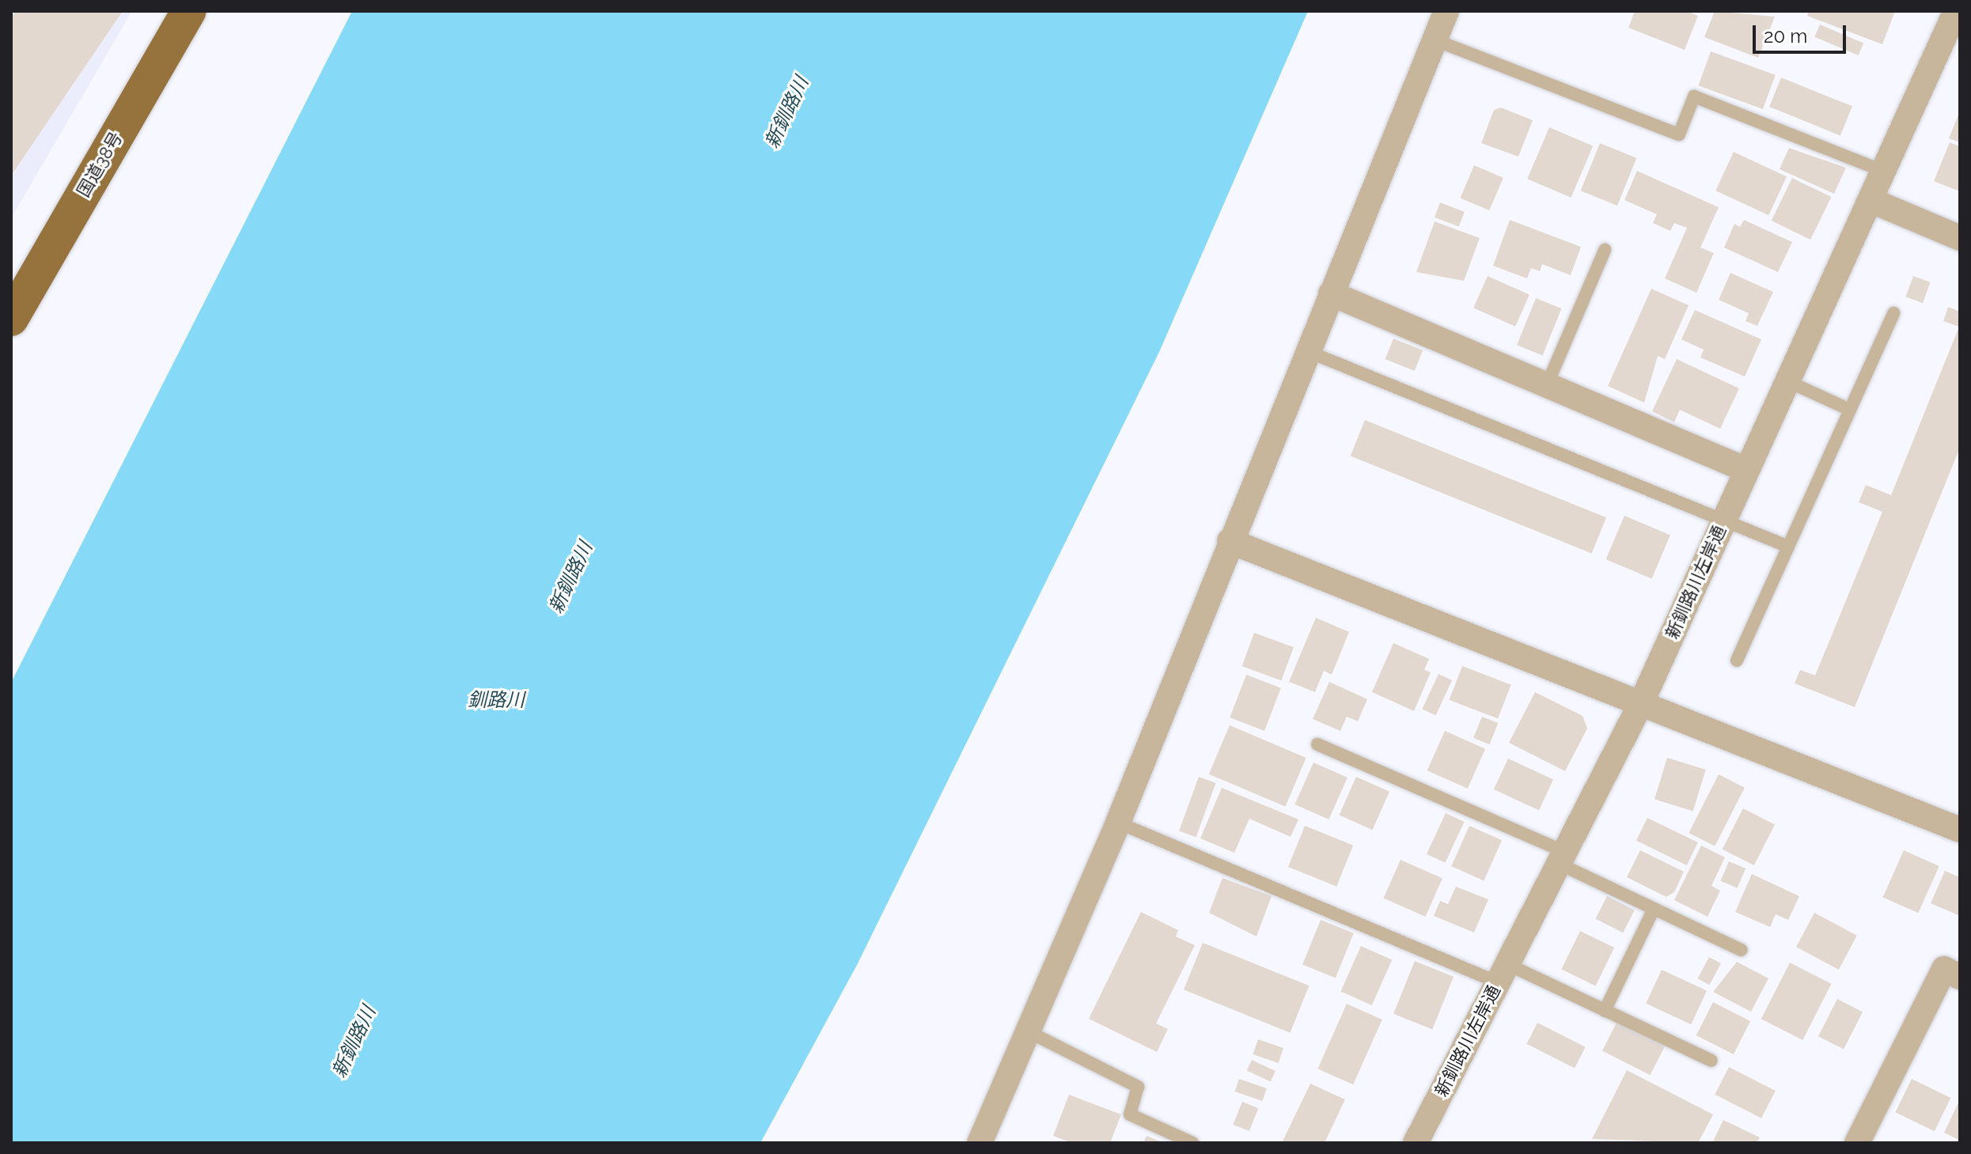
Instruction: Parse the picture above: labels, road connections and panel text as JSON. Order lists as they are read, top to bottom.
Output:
{
  "streets": {
    "highway": ["国道38号"],
    "street": ["新釧路川左岸通"]
  },
  "water": ["新釧路川", "釧路川"],
  "scale_bar": "20 m"
}
